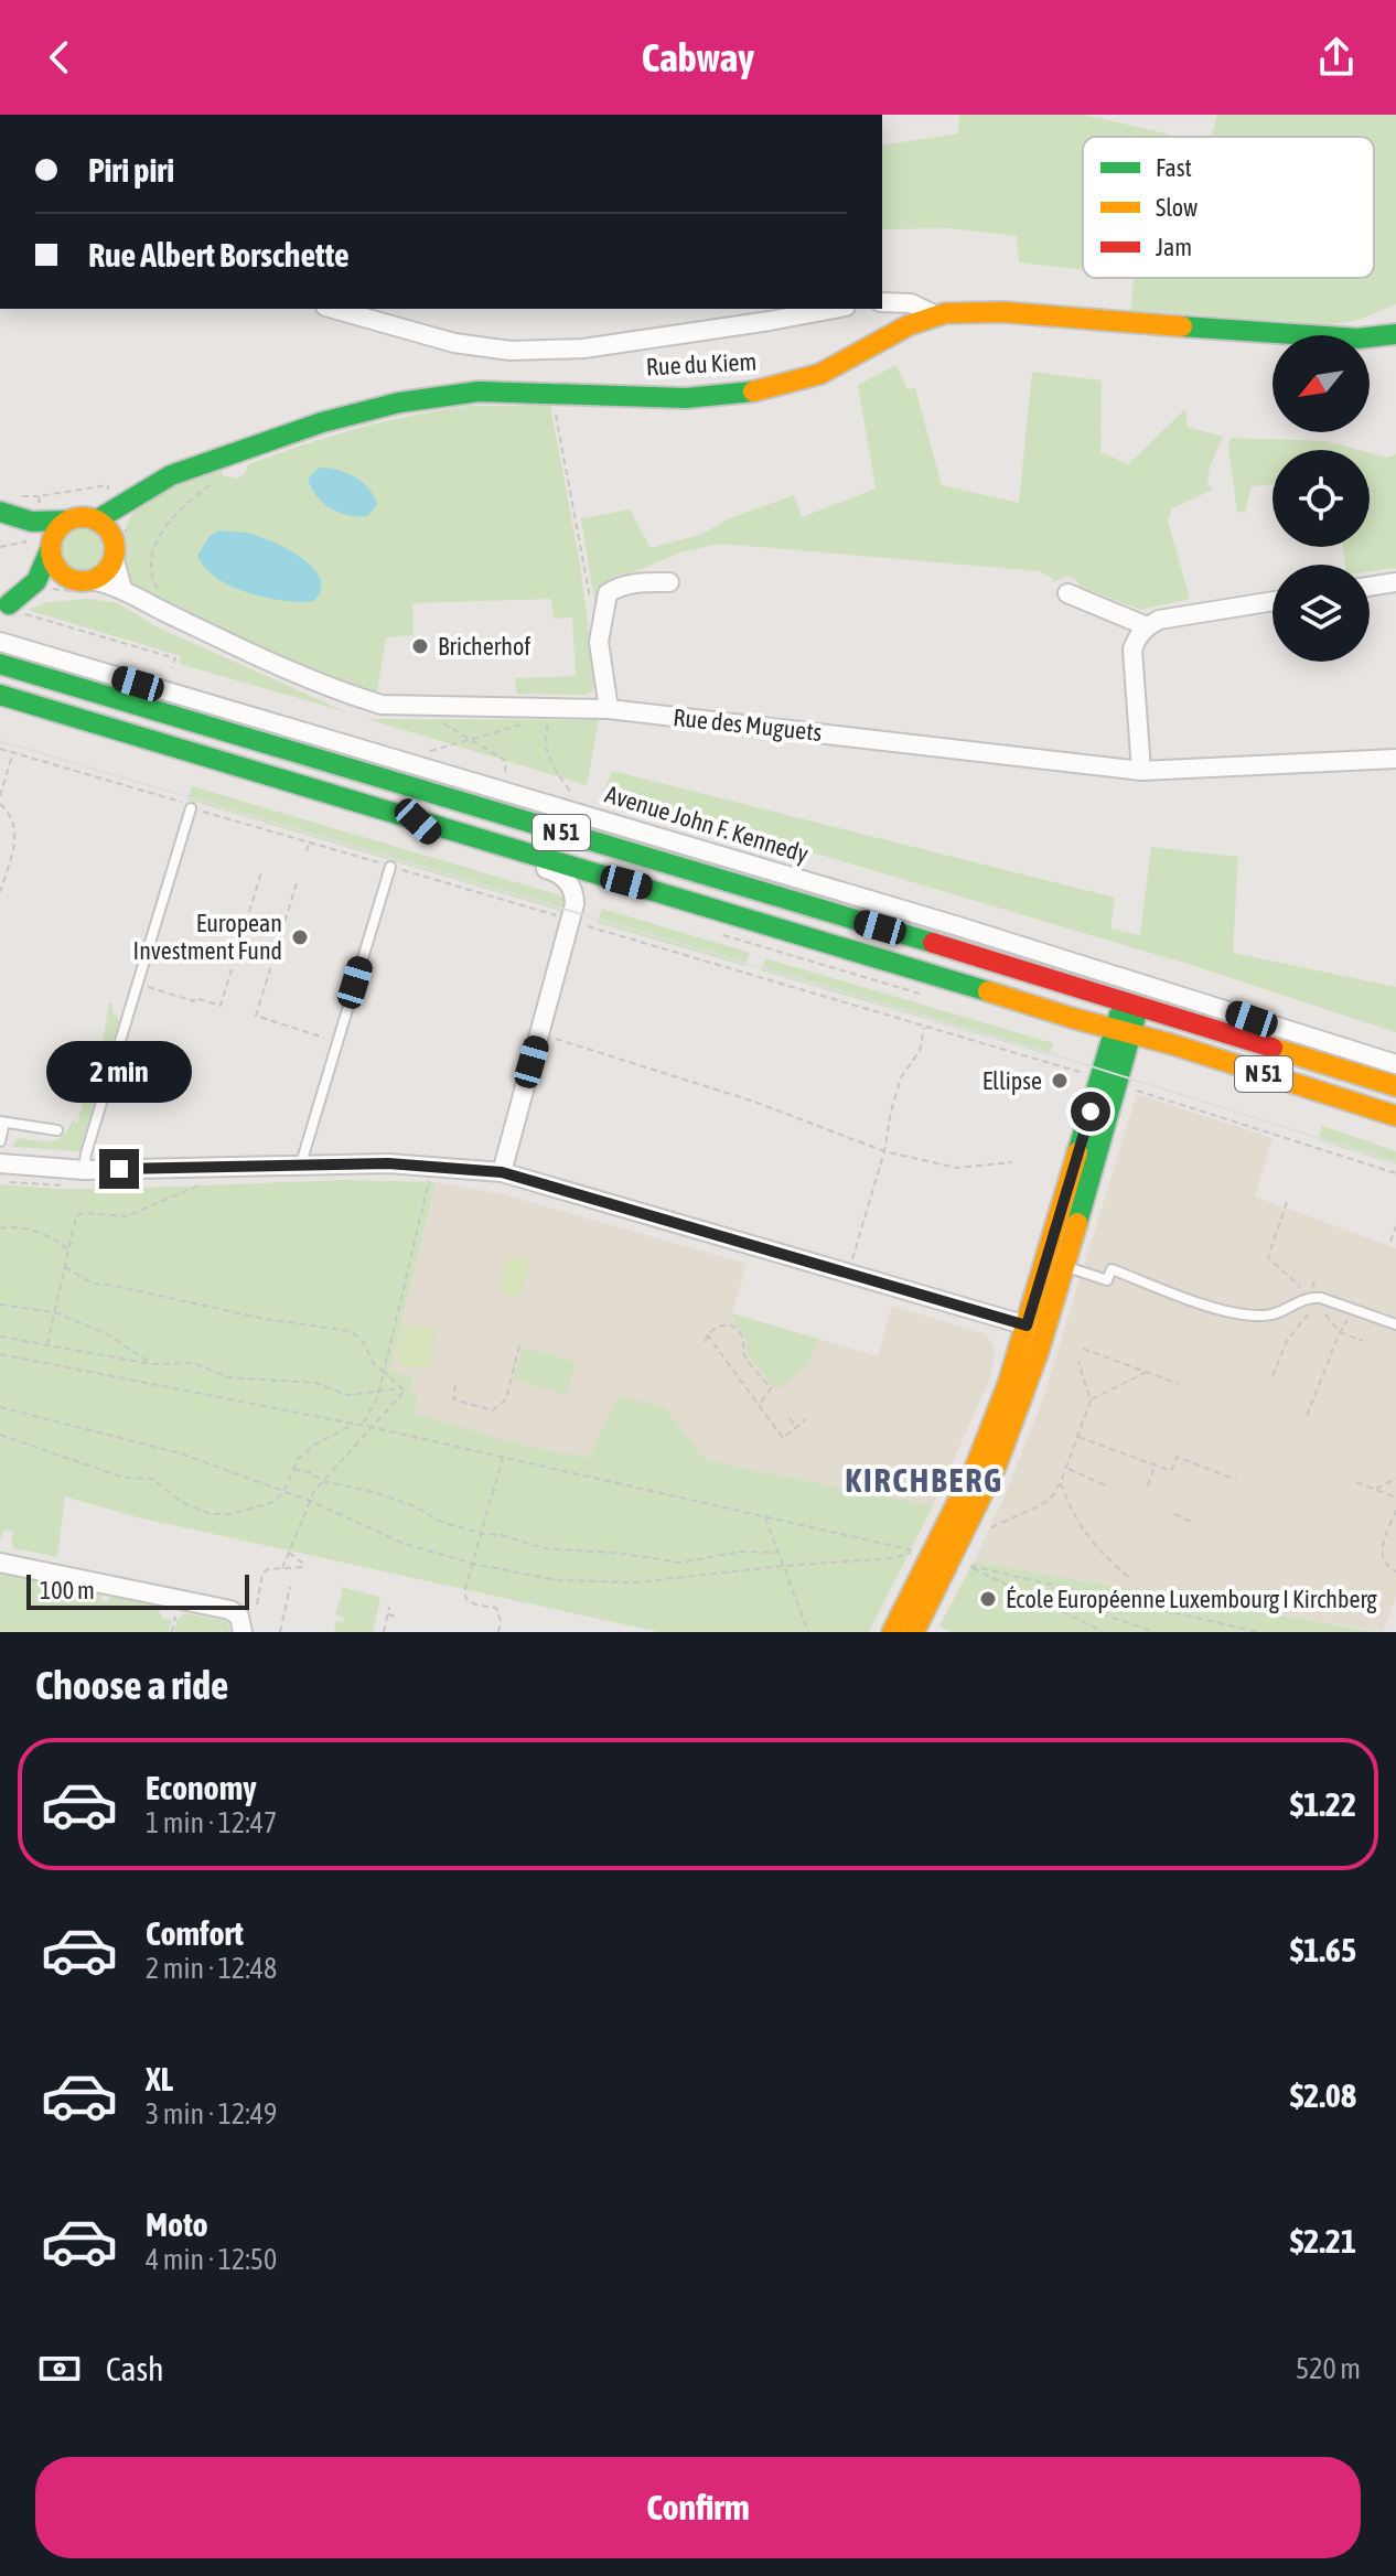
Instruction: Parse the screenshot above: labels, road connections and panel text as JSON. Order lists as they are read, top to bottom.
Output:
{
  "streets": {
    "main road": ["Rue du Kiem", "Avenue John F. Kennedy", "N 51"],
    "street": ["Rue des Muguets"]
  },
  "crossings": [
    ["Rue du Kiem", "Rue des Muguets"]
  ],
  "districts": ["KIRCHBERG"],
  "places": [
    "Bricherhof",
    "European Investment Fund",
    "Ellipse",
    "École Européenne Luxembourg I Kirchberg"
  ],
  "legend": ["Fast", "Slow", "Jam"],
  "scale_bar": "100 m",
  "north": "bottom left",
  "page": {
    "header": "Cabway",
    "banner": ["Piri piri", "Rue Albert Borschette"],
    "bubble": "2 min",
    "scale": "100 m",
    "heading": "Choose a ride",
    "list": [
      {
        "name": "Economy",
        "note": "1 min · 12:47",
        "value": "$1.22"
      },
      {
        "name": "Comfort",
        "note": "2 min · 12:48",
        "value": "$1.65"
      },
      {
        "name": "XL",
        "note": "3 min · 12:49",
        "value": "$2.08"
      },
      {
        "name": "Moto",
        "note": "4 min · 12:50",
        "value": "$2.21"
      }
    ],
    "pay": ["Cash", "520 m"],
    "buttons": "Confirm"
  }
}
